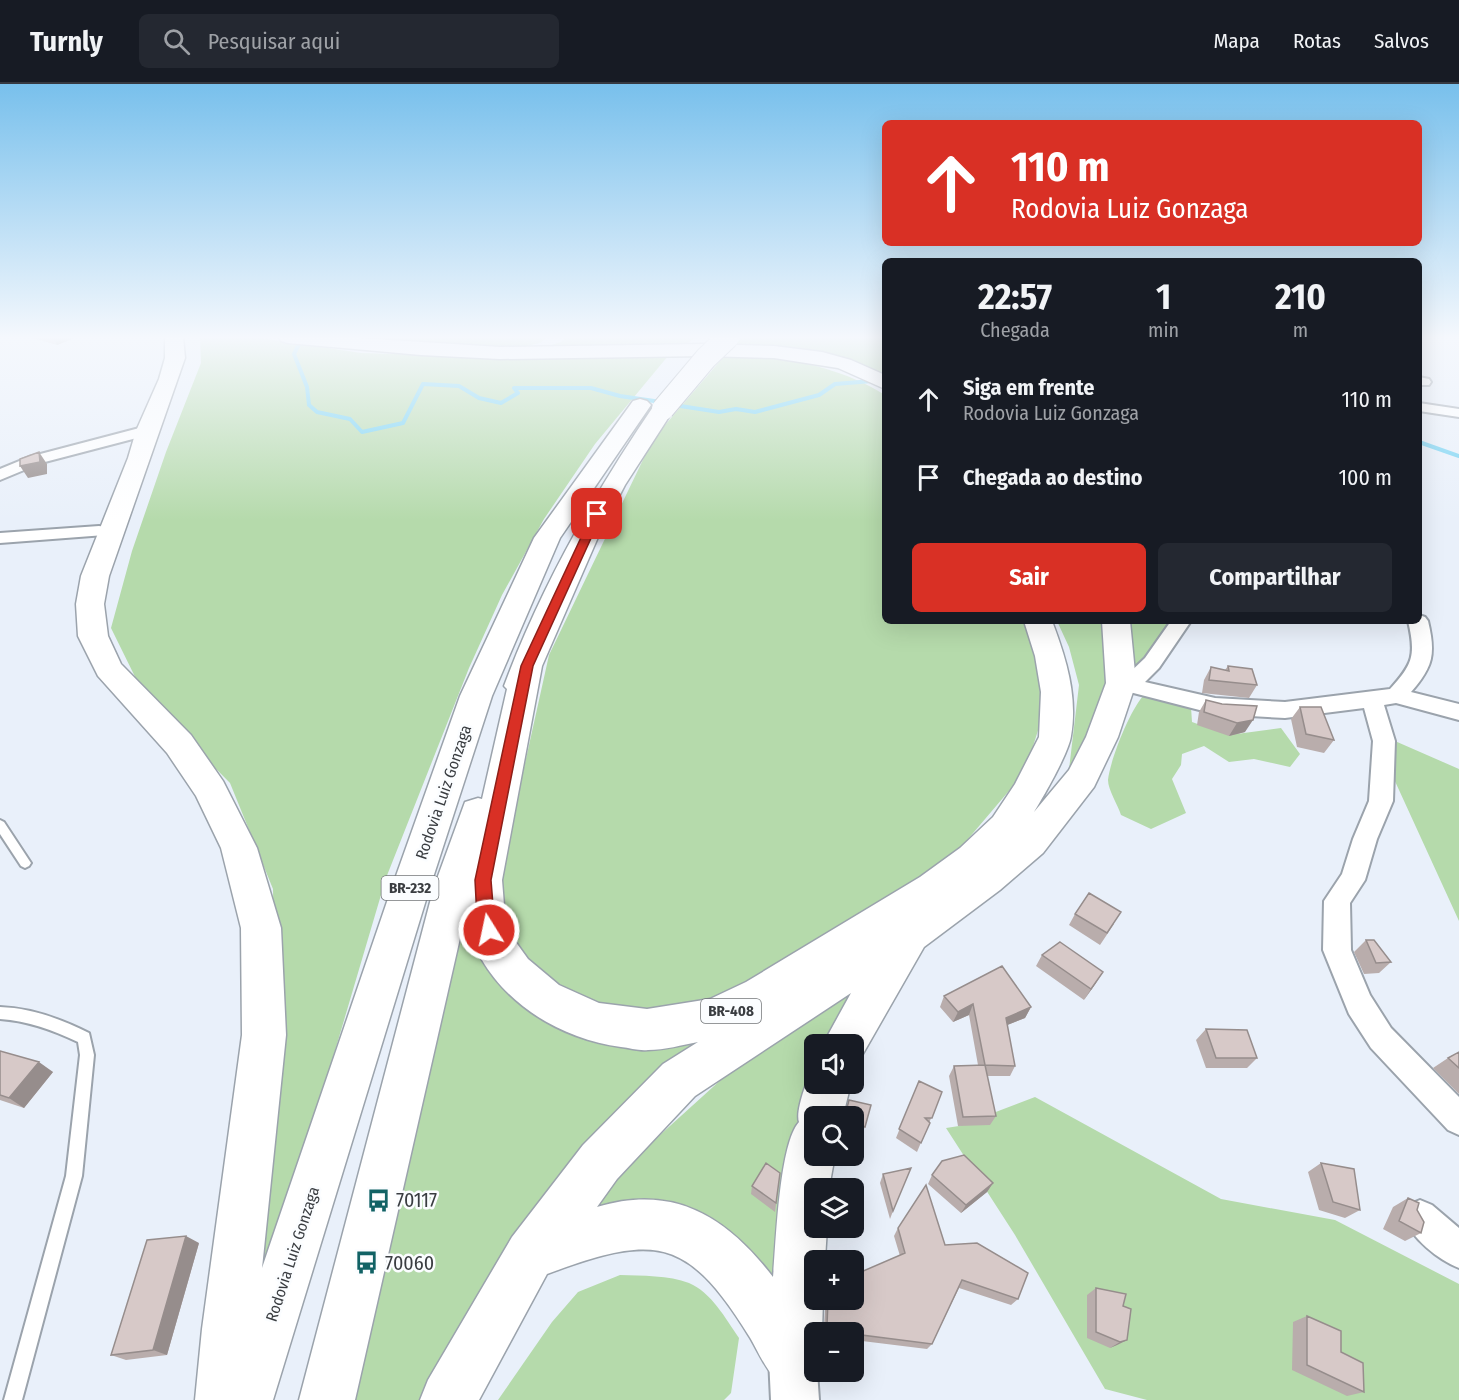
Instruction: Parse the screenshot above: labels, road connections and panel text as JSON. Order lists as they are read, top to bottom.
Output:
{
  "streets": {
    "highway": ["Rodovia Luiz Gonzaga", "BR-232", "BR-408"]
  },
  "crossings": [
    ["Rodovia Luiz Gonzaga", "BR-408"]
  ],
  "places": {
    "bus stop": ["70117", "70060"]
  },
  "page": {
    "header": "Turnly",
    "search": "Pesquisar aqui",
    "nav": ["Mapa", "Rotas", "Salvos"],
    "turn": ["110 m", "Rodovia Luiz Gonzaga"],
    "eta": [
      "22:57",
      "Chegada",
      "1",
      "min",
      "210",
      "m"
    ],
    "list": [
      {
        "name": "Siga em frente",
        "note": "Rodovia Luiz Gonzaga",
        "value": "110 m"
      },
      {
        "name": "Chegada ao destino",
        "value": "100 m"
      }
    ],
    "buttons": ["Sair", "Compartilhar"],
    "map_buttons": ["+", "−"]
  }
}
